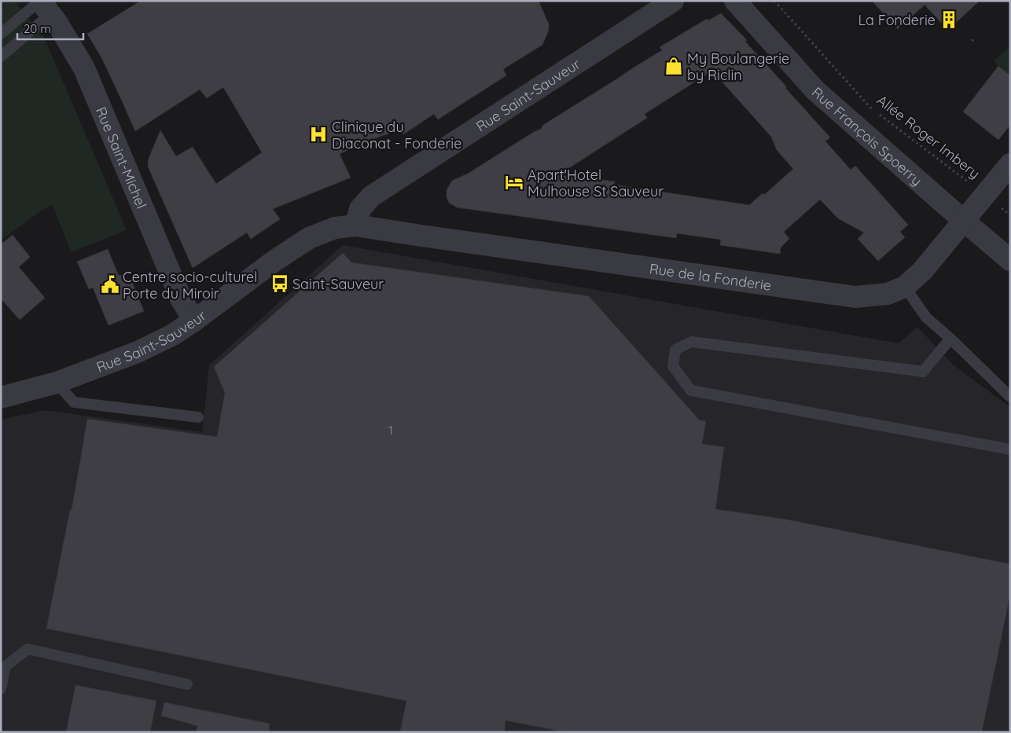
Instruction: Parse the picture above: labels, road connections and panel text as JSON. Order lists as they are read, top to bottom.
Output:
{
  "streets": {
    "street": [
      "Rue Saint-Sauveur",
      "Rue François Spoerry",
      "Rue Saint-Michel",
      "Rue de la Fonderie"
    ],
    "path": ["Allée Roger Imbery"]
  },
  "crossings": [
    ["Rue Saint-Sauveur", "Rue Saint-Michel"],
    ["Rue Saint-Sauveur", "Rue de la Fonderie"],
    ["Rue François Spoerry", "Rue de la Fonderie"],
    ["Allée Roger Imbery", "Rue de la Fonderie"]
  ],
  "places": {
    "building": ["La Fonderie"],
    "shop": ["My Boulangerie by Riclin"],
    "hospital": ["Clinique du Diaconat - Fonderie"],
    "hotel": ["Apart'Hotel Mulhouse St Sauveur"],
    "bus stop": ["Saint-Sauveur"],
    "public building": ["Centre socio-culturel Porte du Miroir"]
  },
  "house_numbers": ["1"],
  "scale_bar": "20 m"
}
